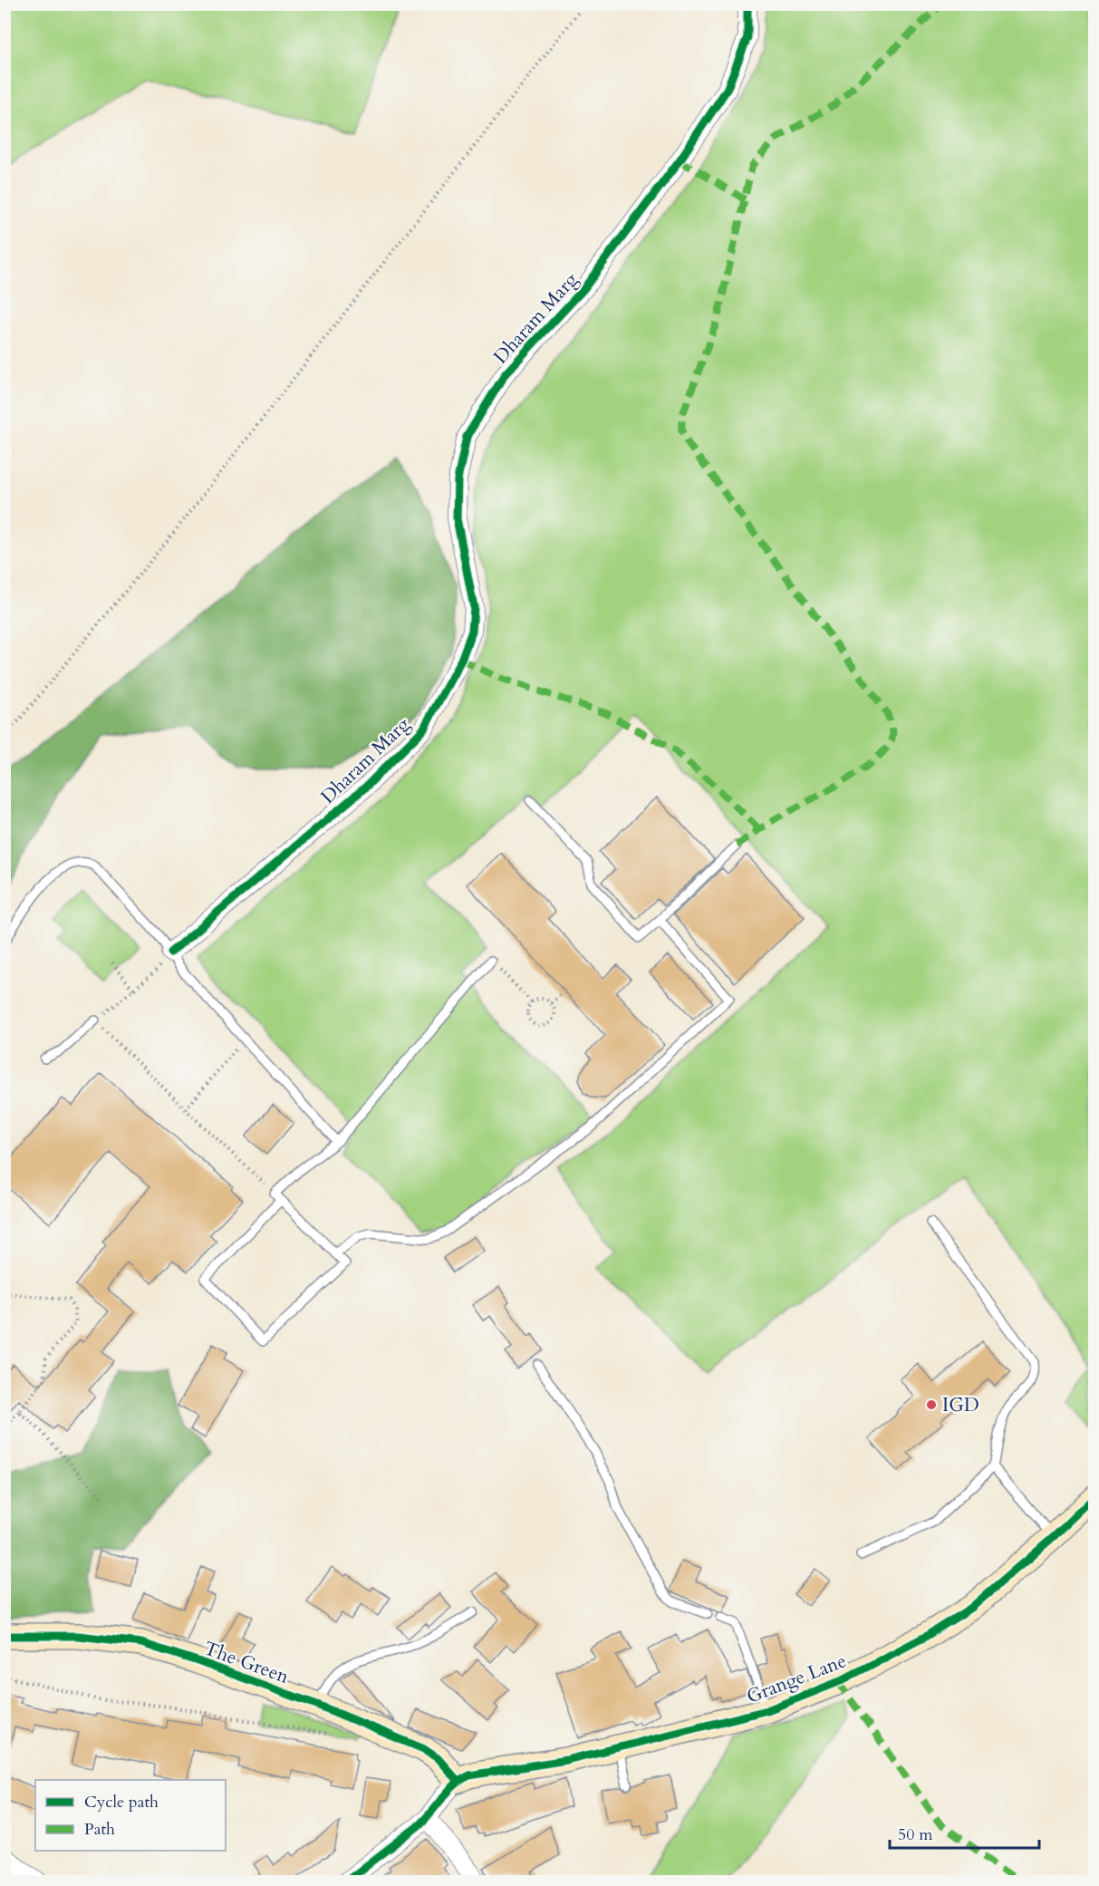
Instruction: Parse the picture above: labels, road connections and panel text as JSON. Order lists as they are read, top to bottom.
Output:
{
  "streets": {
    "street": ["Dharam Marg", "The Green", "Grange Lane"]
  },
  "crossings": [
    ["The Green", "Grange Lane"]
  ],
  "places": ["IGD"],
  "legend": ["Cycle path", "Path"],
  "scale_bar": "50 m"
}
